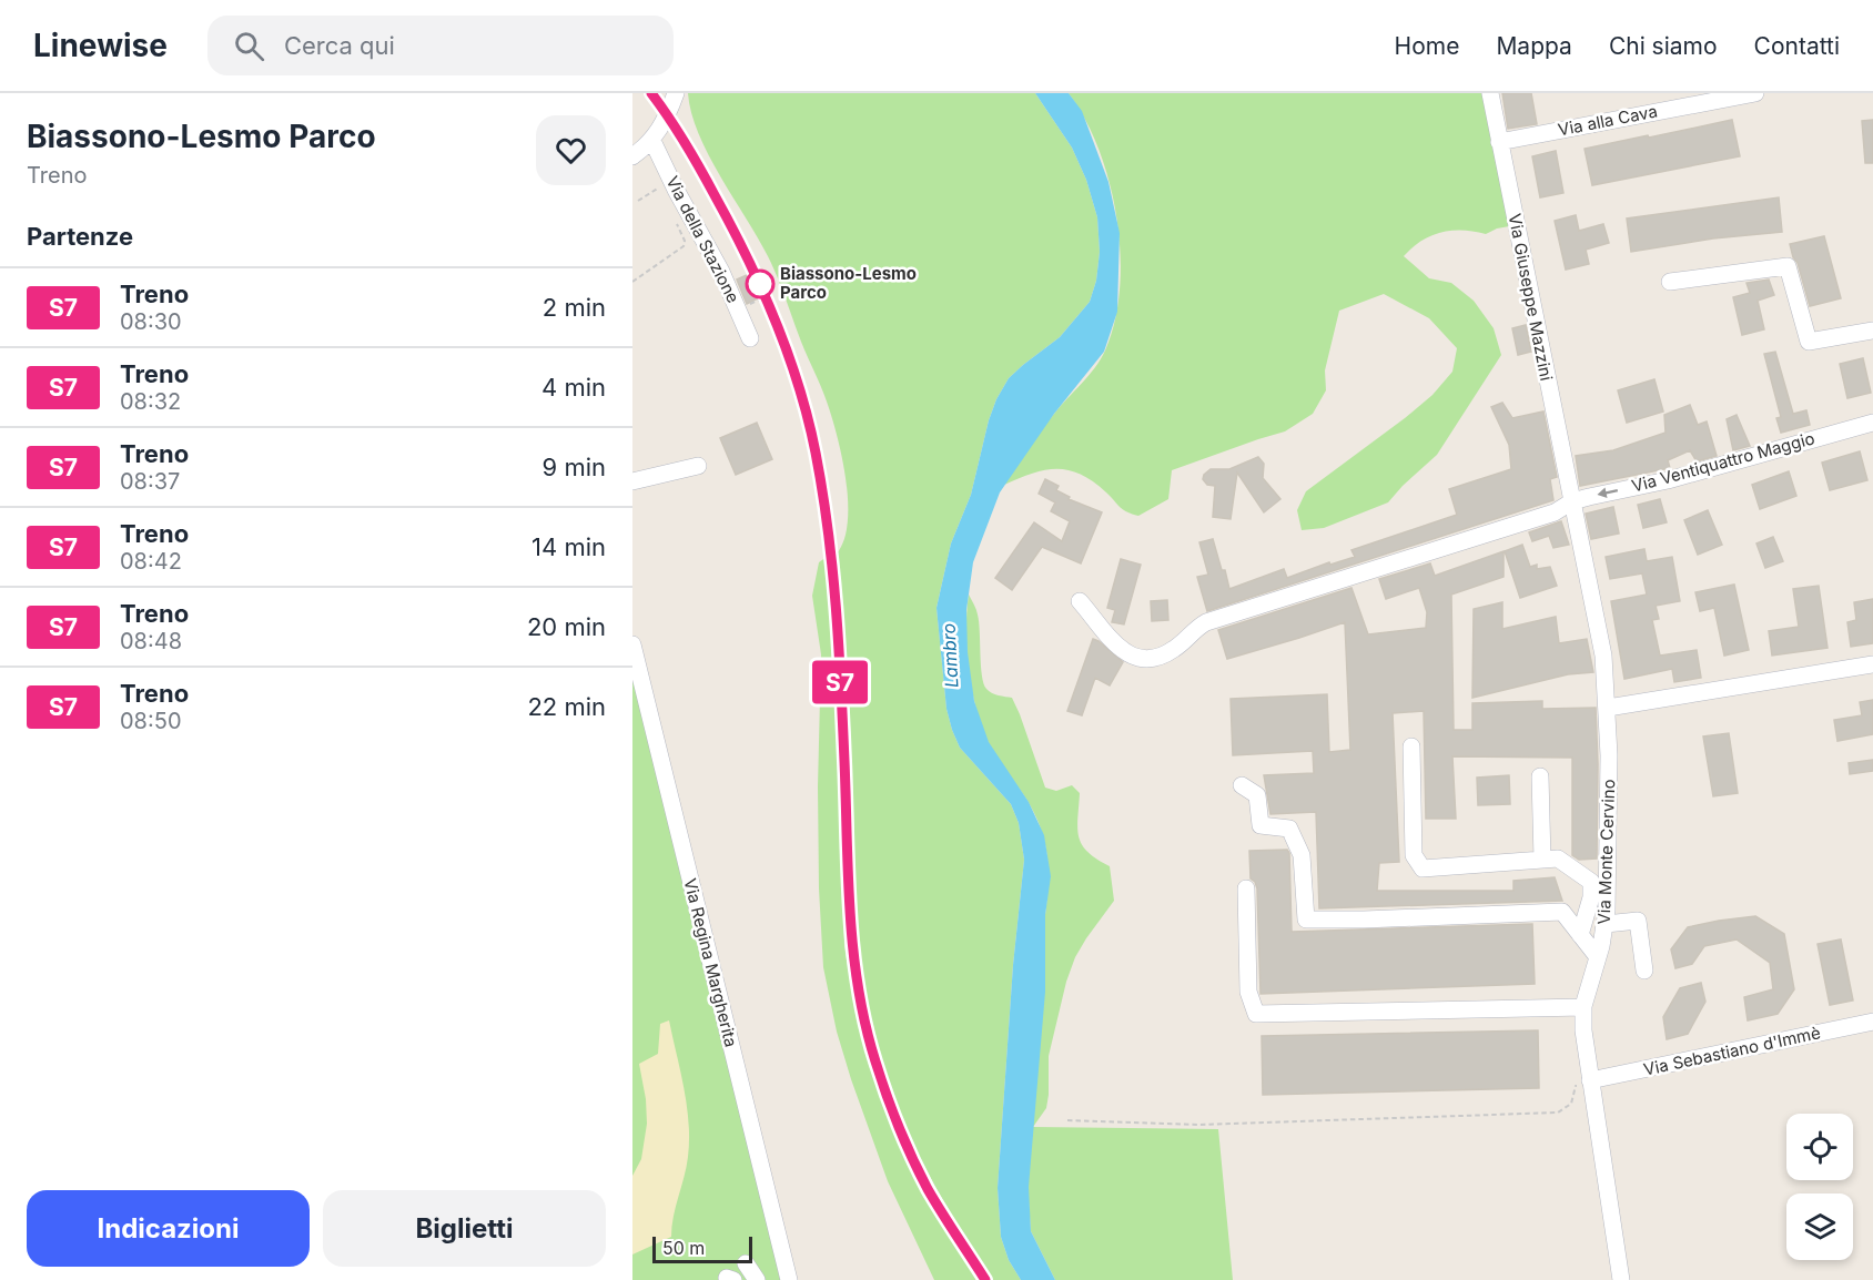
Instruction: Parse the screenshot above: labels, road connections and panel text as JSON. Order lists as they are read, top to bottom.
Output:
{
  "streets": {
    "street": [
      "Via alla Cava",
      "Via della Stazione",
      "Via Giuseppe Mazzini",
      "Via Ventiquattro Maggio",
      "Via Monte Cervino",
      "Via Regina Margherita",
      "Via Sebastiano d'Immè"
    ]
  },
  "crossings": [
    ["Via alla Cava", "Via Giuseppe Mazzini"],
    ["Via Giuseppe Mazzini", "Via Ventiquattro Maggio"],
    ["Via Giuseppe Mazzini", "Via Monte Cervino"],
    ["Via Ventiquattro Maggio", "Via Monte Cervino"],
    ["Via Monte Cervino", "Via Sebastiano d'Immè"]
  ],
  "one_way": ["Via Ventiquattro Maggio"],
  "water": ["Lambro"],
  "places": ["Biassono-Lesmo Parco"],
  "scale_bar": "50 m",
  "page": {
    "header": "Linewise",
    "search": "Cerca qui",
    "nav": [
      "Home",
      "Mappa",
      "Chi siamo",
      "Contatti"
    ],
    "heading": [
      ["Biassono-Lesmo Parco", "Treno"],
      "Partenze"
    ],
    "on_map": "S7",
    "list": [
      {
        "mark": "S7",
        "name": "Treno",
        "note": "08:30",
        "value": "2 min"
      },
      {
        "mark": "S7",
        "name": "Treno",
        "note": "08:32",
        "value": "4 min"
      },
      {
        "mark": "S7",
        "name": "Treno",
        "note": "08:37",
        "value": "9 min"
      },
      {
        "mark": "S7",
        "name": "Treno",
        "note": "08:42",
        "value": "14 min"
      },
      {
        "mark": "S7",
        "name": "Treno",
        "note": "08:48",
        "value": "20 min"
      },
      {
        "mark": "S7",
        "name": "Treno",
        "note": "08:50",
        "value": "22 min"
      }
    ],
    "buttons": ["Indicazioni", "Biglietti"],
    "scale": "50 m"
  }
}
